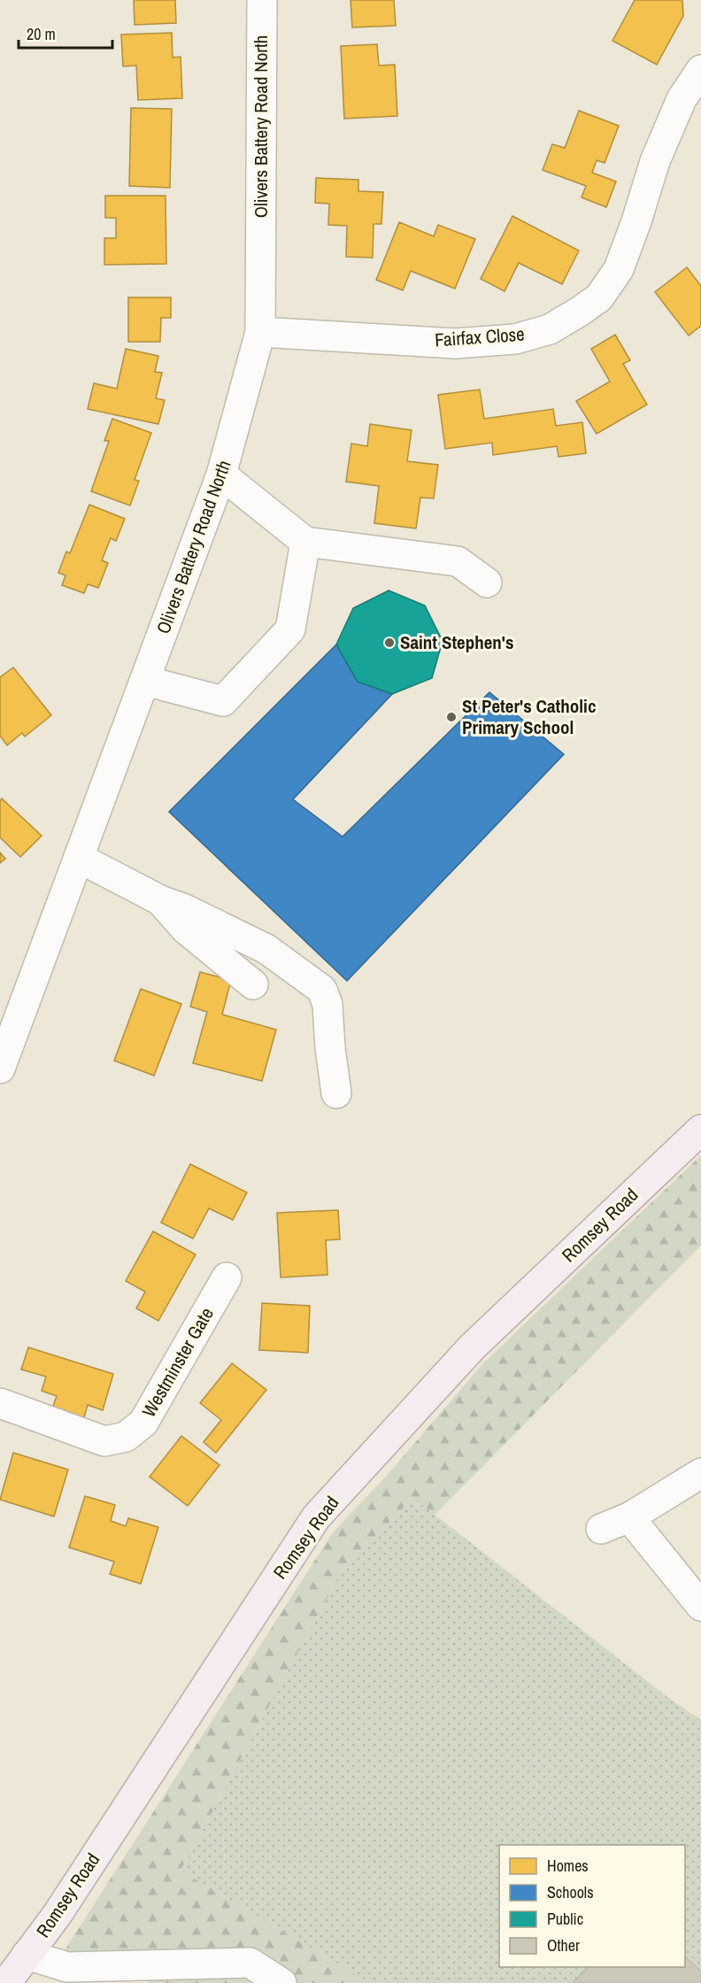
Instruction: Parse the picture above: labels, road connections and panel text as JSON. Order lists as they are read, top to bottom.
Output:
{
  "streets": {
    "main road": ["Romsey Road"],
    "street": ["Olivers Battery Road North", "Fairfax Close", "Westminster Gate"]
  },
  "crossings": [
    ["Olivers Battery Road North", "Fairfax Close"]
  ],
  "places": ["Saint Stephen's", "St Peter's Catholic Primary School"],
  "legend": [
    "Homes",
    "Schools",
    "Public",
    "Other"
  ],
  "scale_bar": "20 m"
}
